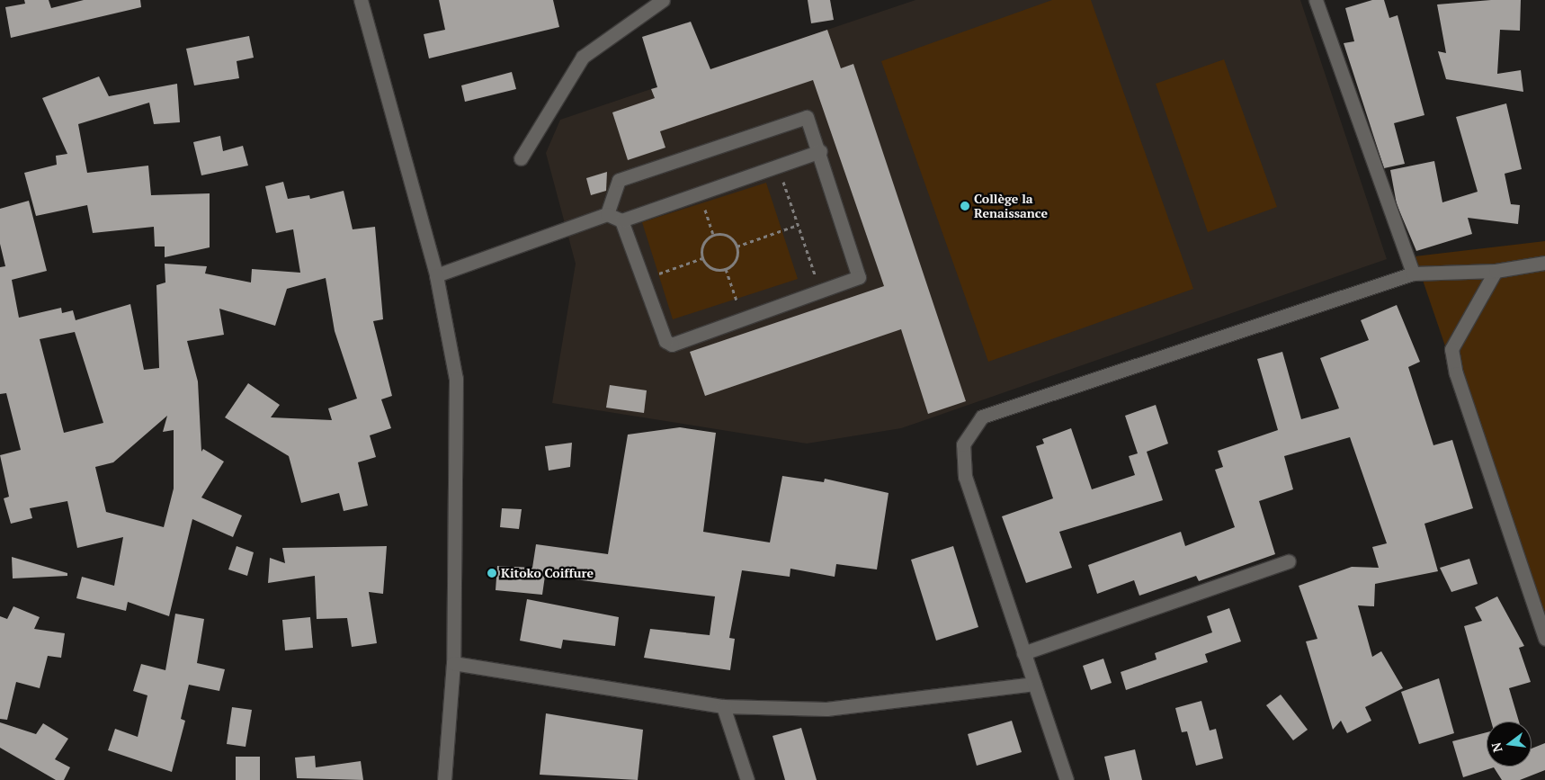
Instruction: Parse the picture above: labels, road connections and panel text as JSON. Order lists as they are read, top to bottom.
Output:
{
  "places": ["Collège la Renaissance", "Kitoko Coiffure"],
  "north": "left"
}
